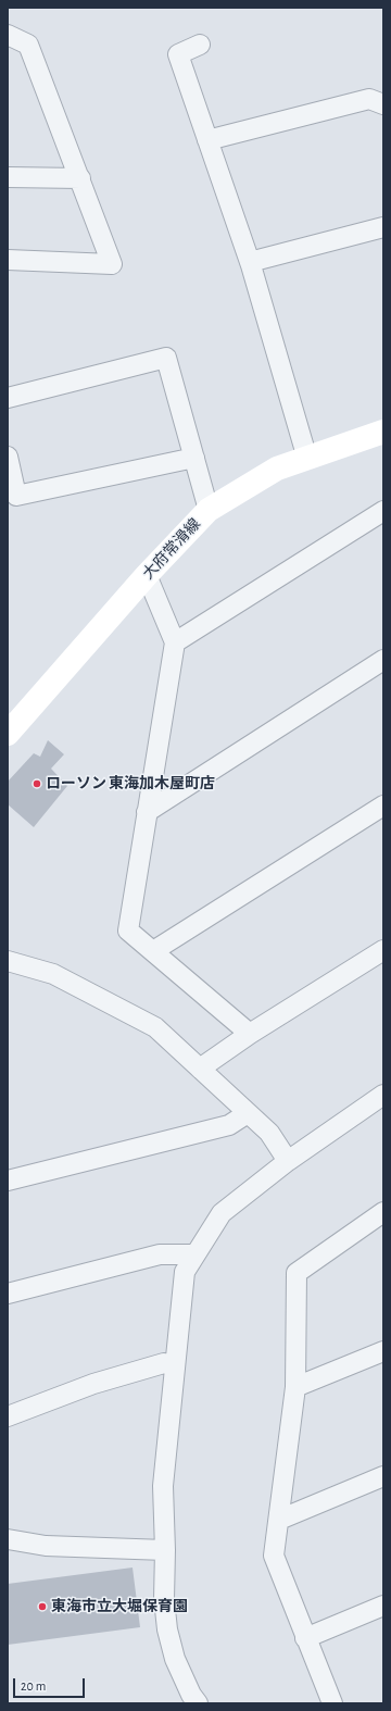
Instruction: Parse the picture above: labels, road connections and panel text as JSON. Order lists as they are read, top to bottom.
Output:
{
  "streets": {
    "main road": ["大府常滑線"]
  },
  "places": ["ローソン 東海加木屋町店", "東海市立大堀保育園"],
  "scale_bar": "20 m"
}
